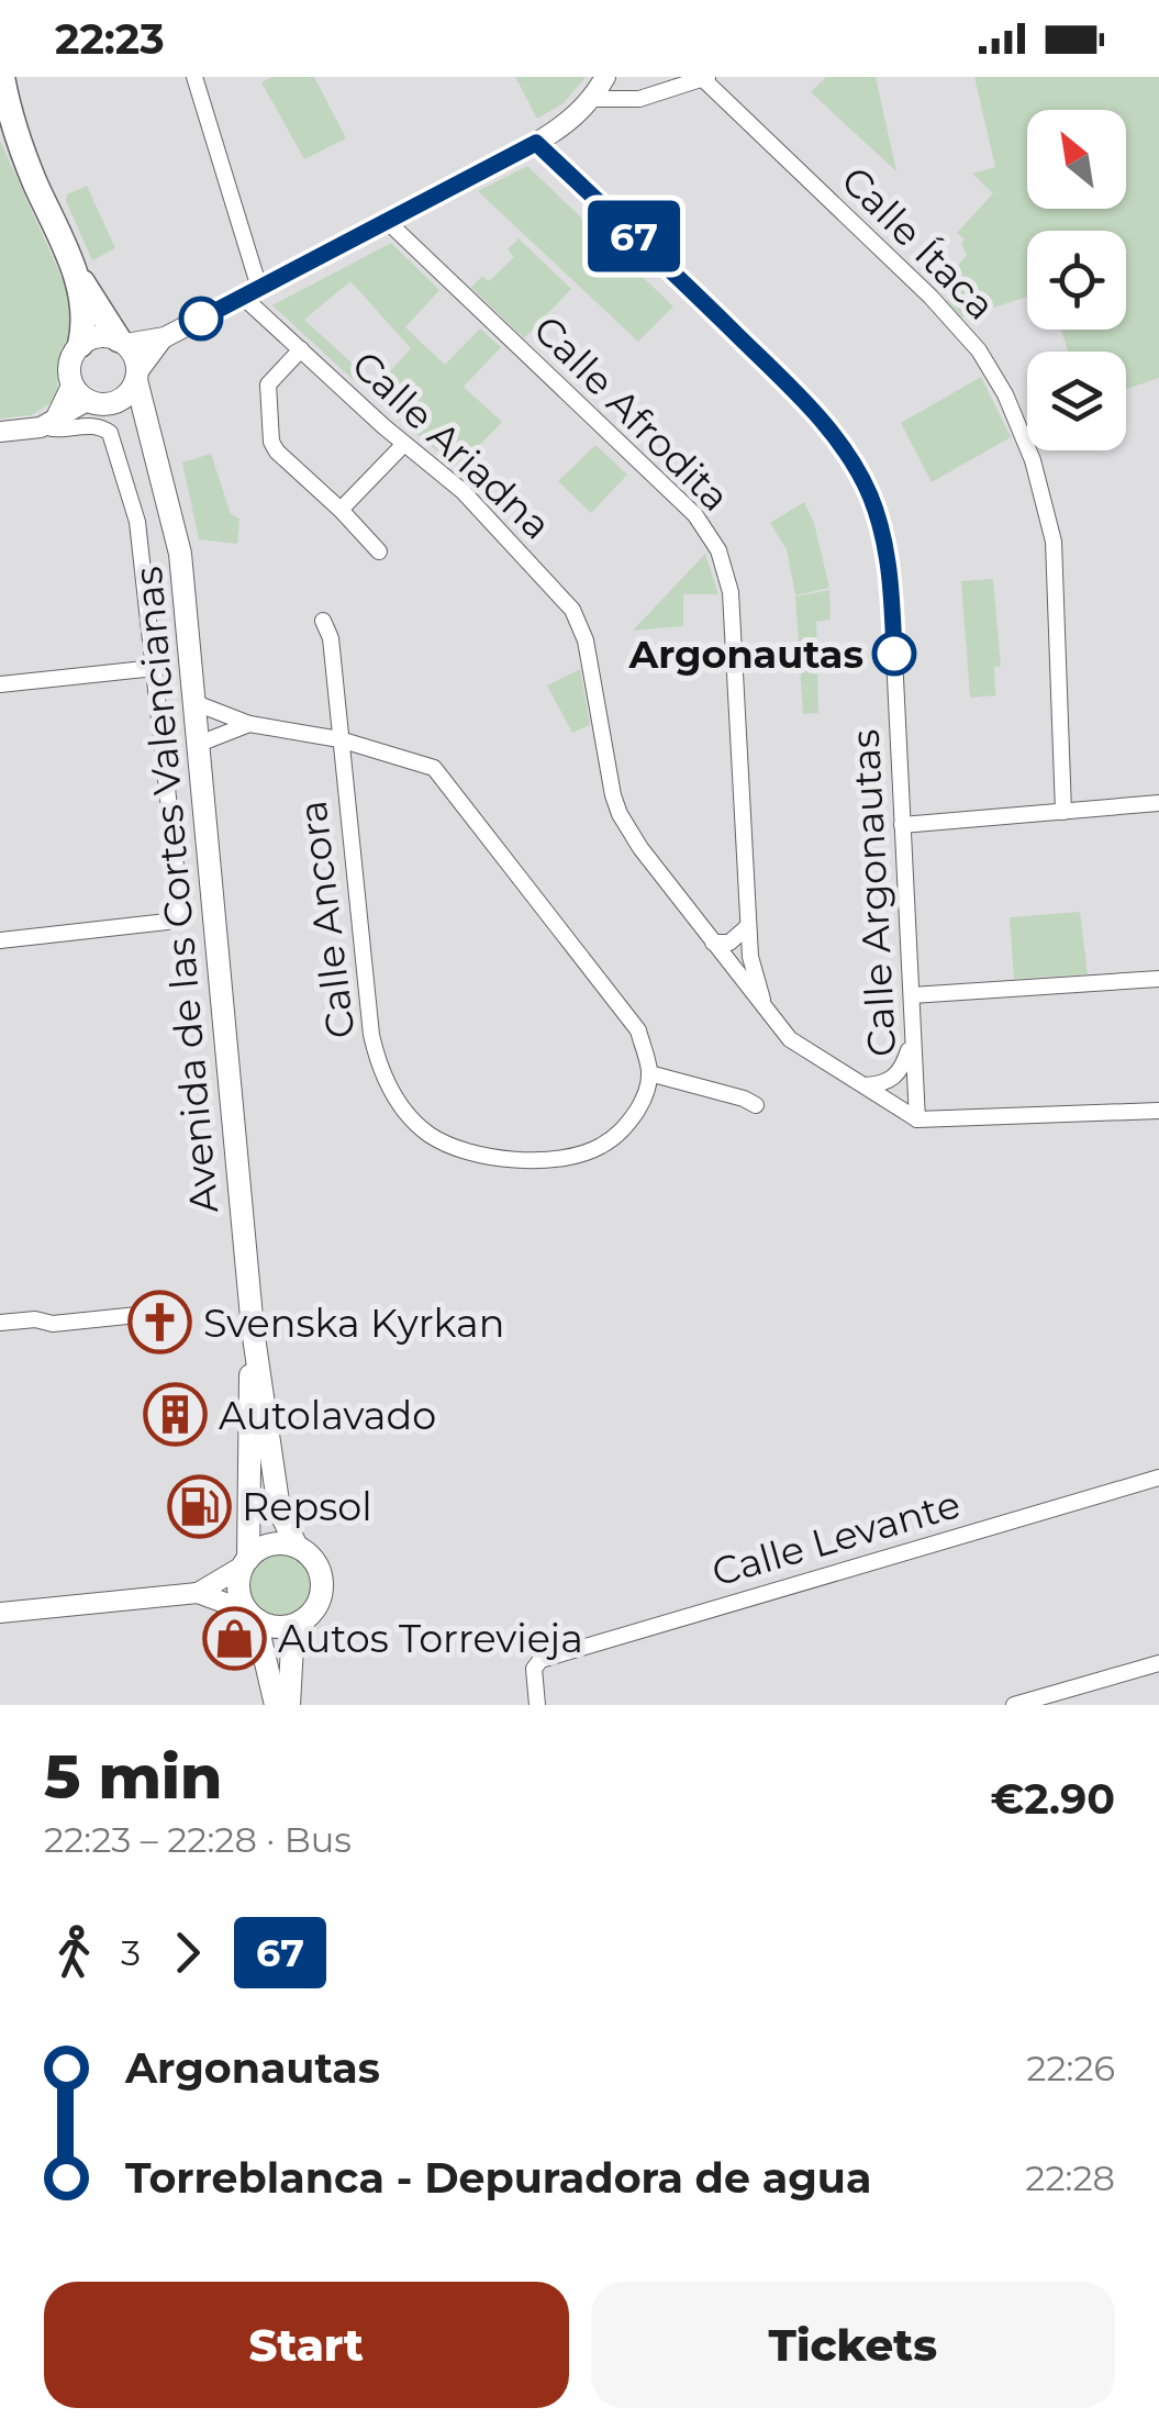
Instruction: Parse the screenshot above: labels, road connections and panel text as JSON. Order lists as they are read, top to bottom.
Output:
{
  "streets": {
    "main road": ["Avenida de las Cortes Valencianas"],
    "street": [
      "Calle Ítaca",
      "Calle Afrodita",
      "Calle Ariadna",
      "Calle Argonautas",
      "Calle Ancora",
      "Calle Levante"
    ]
  },
  "crossings": [
    ["Calle Afrodita", "Calle Ariadna"],
    ["Calle Ariadna", "Calle Argonautas"]
  ],
  "places": {
    "other": ["Argonautas"],
    "church": ["Svenska Kyrkan"],
    "building": ["Autolavado"],
    "fuel station": ["Repsol"],
    "shop": ["Autos Torrevieja"]
  },
  "lines": ["bus line 67"],
  "north": "top left",
  "page": {
    "status": "22:23",
    "on_map": "67",
    "heading": ["5 min", "22:23 – 22:28 · Bus", "€2.90"],
    "legs": ["3", "67"],
    "list": [
      {
        "name": "Argonautas",
        "value": "22:26"
      },
      {
        "name": "Torreblanca - Depuradora de agua",
        "value": "22:28"
      }
    ],
    "buttons": ["Start", "Tickets"]
  }
}
